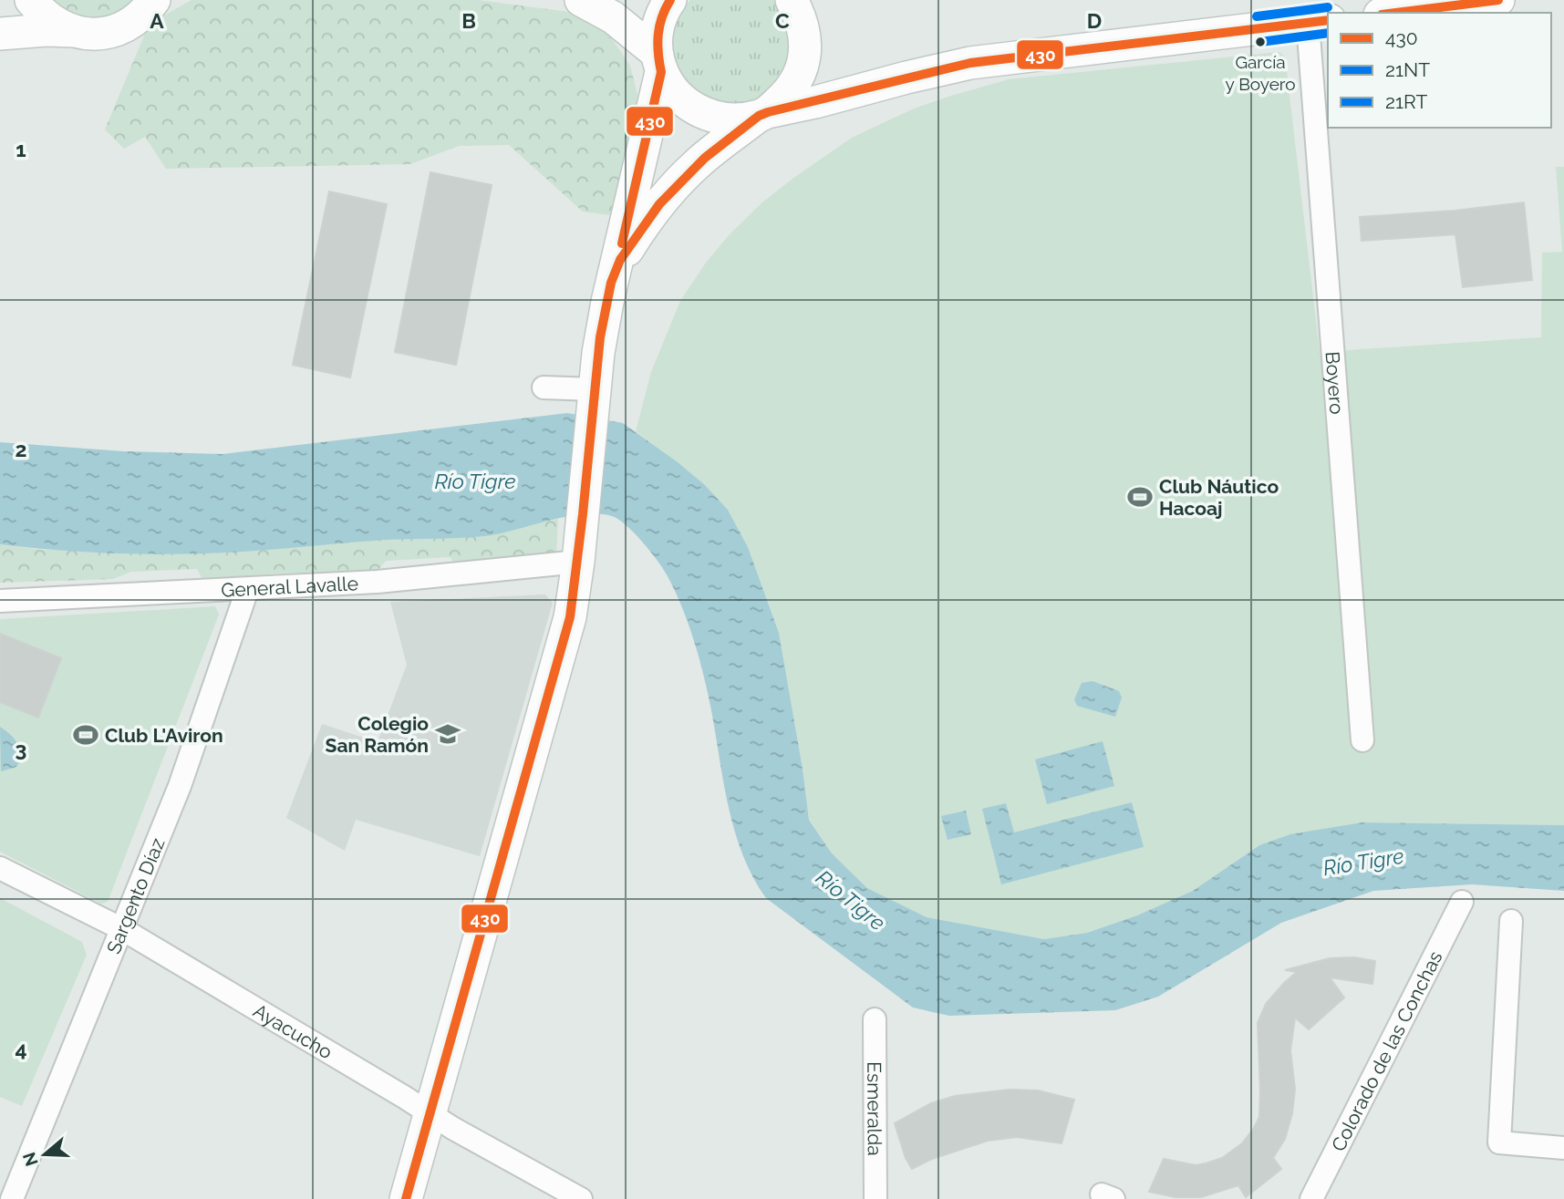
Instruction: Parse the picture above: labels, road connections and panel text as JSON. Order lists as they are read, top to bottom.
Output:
{
  "streets": {
    "street": [
      "Boyero",
      "General Lavalle",
      "Sargento Díaz",
      "Ayacucho",
      "Colorado de las Conchas",
      "Esmeralda"
    ]
  },
  "crossings": [
    ["General Lavalle", "Sargento Díaz"],
    ["Sargento Díaz", "Ayacucho"]
  ],
  "water": ["Río Tigre"],
  "places": {
    "other": ["García y Boyero"],
    "sports": ["Club Náutico Hacoaj", "Club L'Aviron"],
    "school or university": ["Colegio San Ramón"]
  },
  "lines": ["transit line 430", "transit line 21RT", "transit line 21NT"],
  "legend": ["430", "21NT", "21RT"],
  "north": "left",
  "grid": {
    "columns": [
      "A",
      "B",
      "C",
      "D"
    ],
    "rows": [
      "1",
      "2",
      "3",
      "4"
    ]
  }
}
